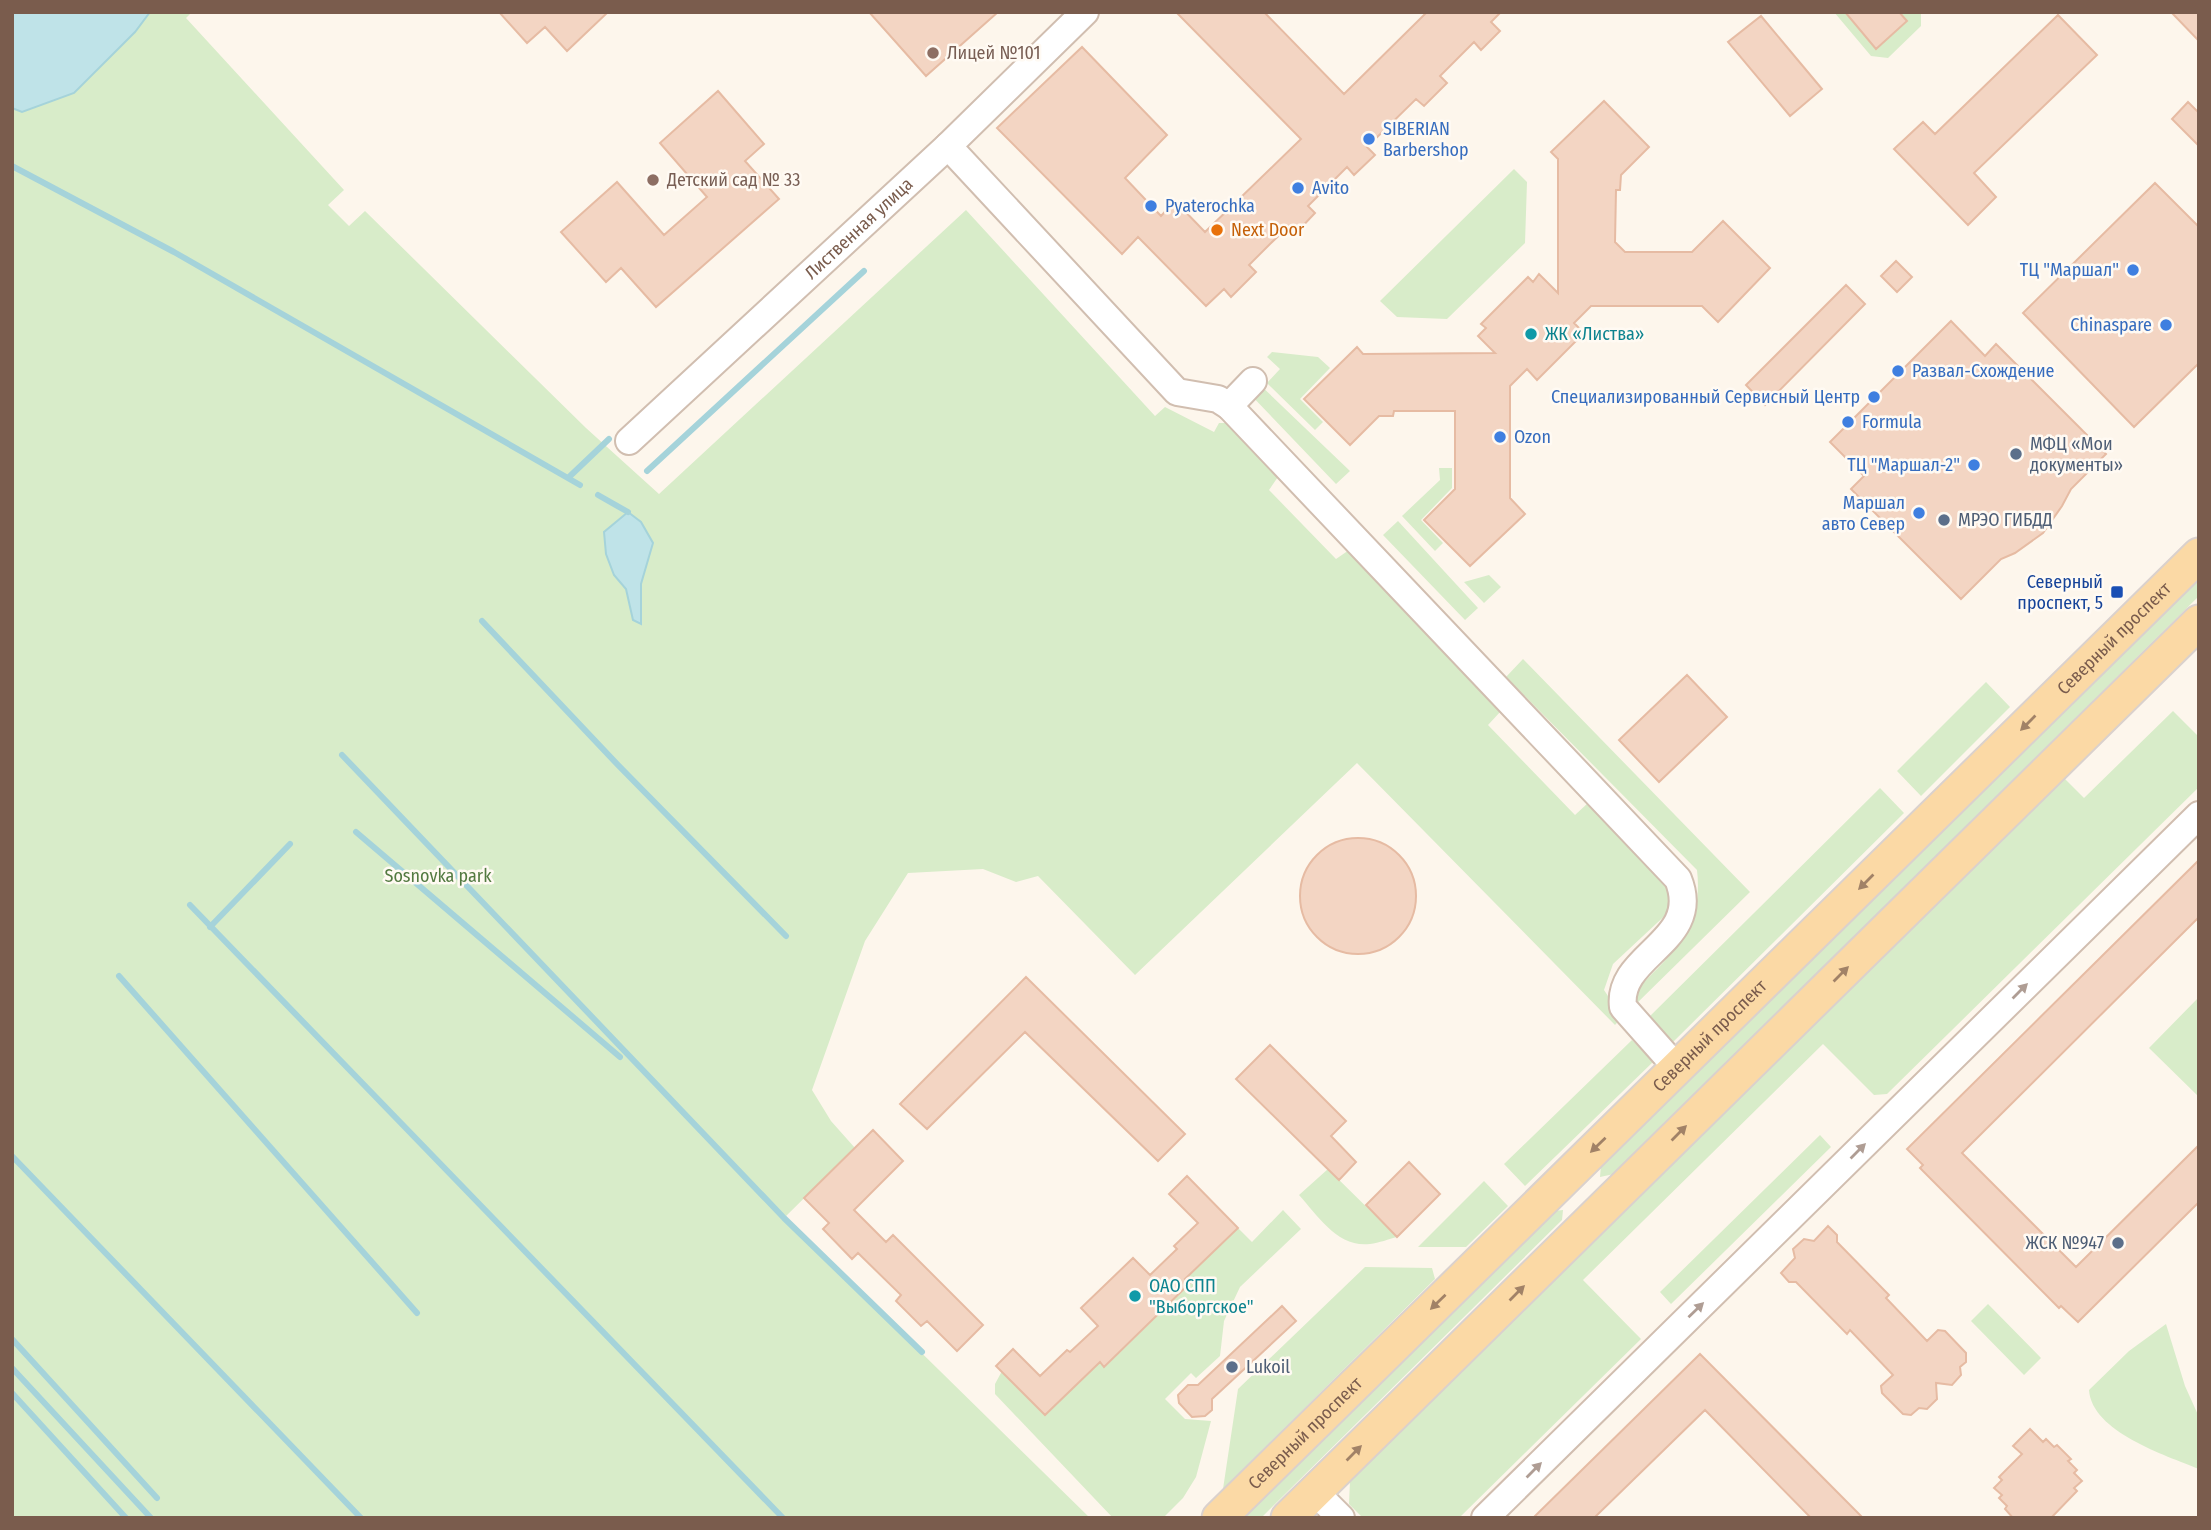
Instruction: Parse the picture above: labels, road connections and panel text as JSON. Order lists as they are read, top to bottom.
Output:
{
  "streets": {
    "main road": ["Северный проспект"],
    "street": ["Лиственная улица"]
  },
  "parks": ["Sosnovka park"],
  "places": {
    "other": [
      "Лицей №101",
      "SIBERIAN Barbershop",
      "Детский сад № 33",
      "Avito",
      "Pyaterochka",
      "Next Door",
      "ТЦ \"Маршал\"",
      "Chinaspare",
      "ЖК «Листва»",
      "Развал-Схождение",
      "Специализированный Сервисный Центр",
      "Formula",
      "Ozon",
      "МФЦ «Мои документы»",
      "ТЦ \"Маршал-2\"",
      "Маршал авто Север",
      "МРЭО ГИБДД",
      "ЖСК №947",
      "ОАО СПП \"Выборгское\"",
      "Lukoil"
    ],
    "transit": ["Северный проспект, 5"]
  }
}
